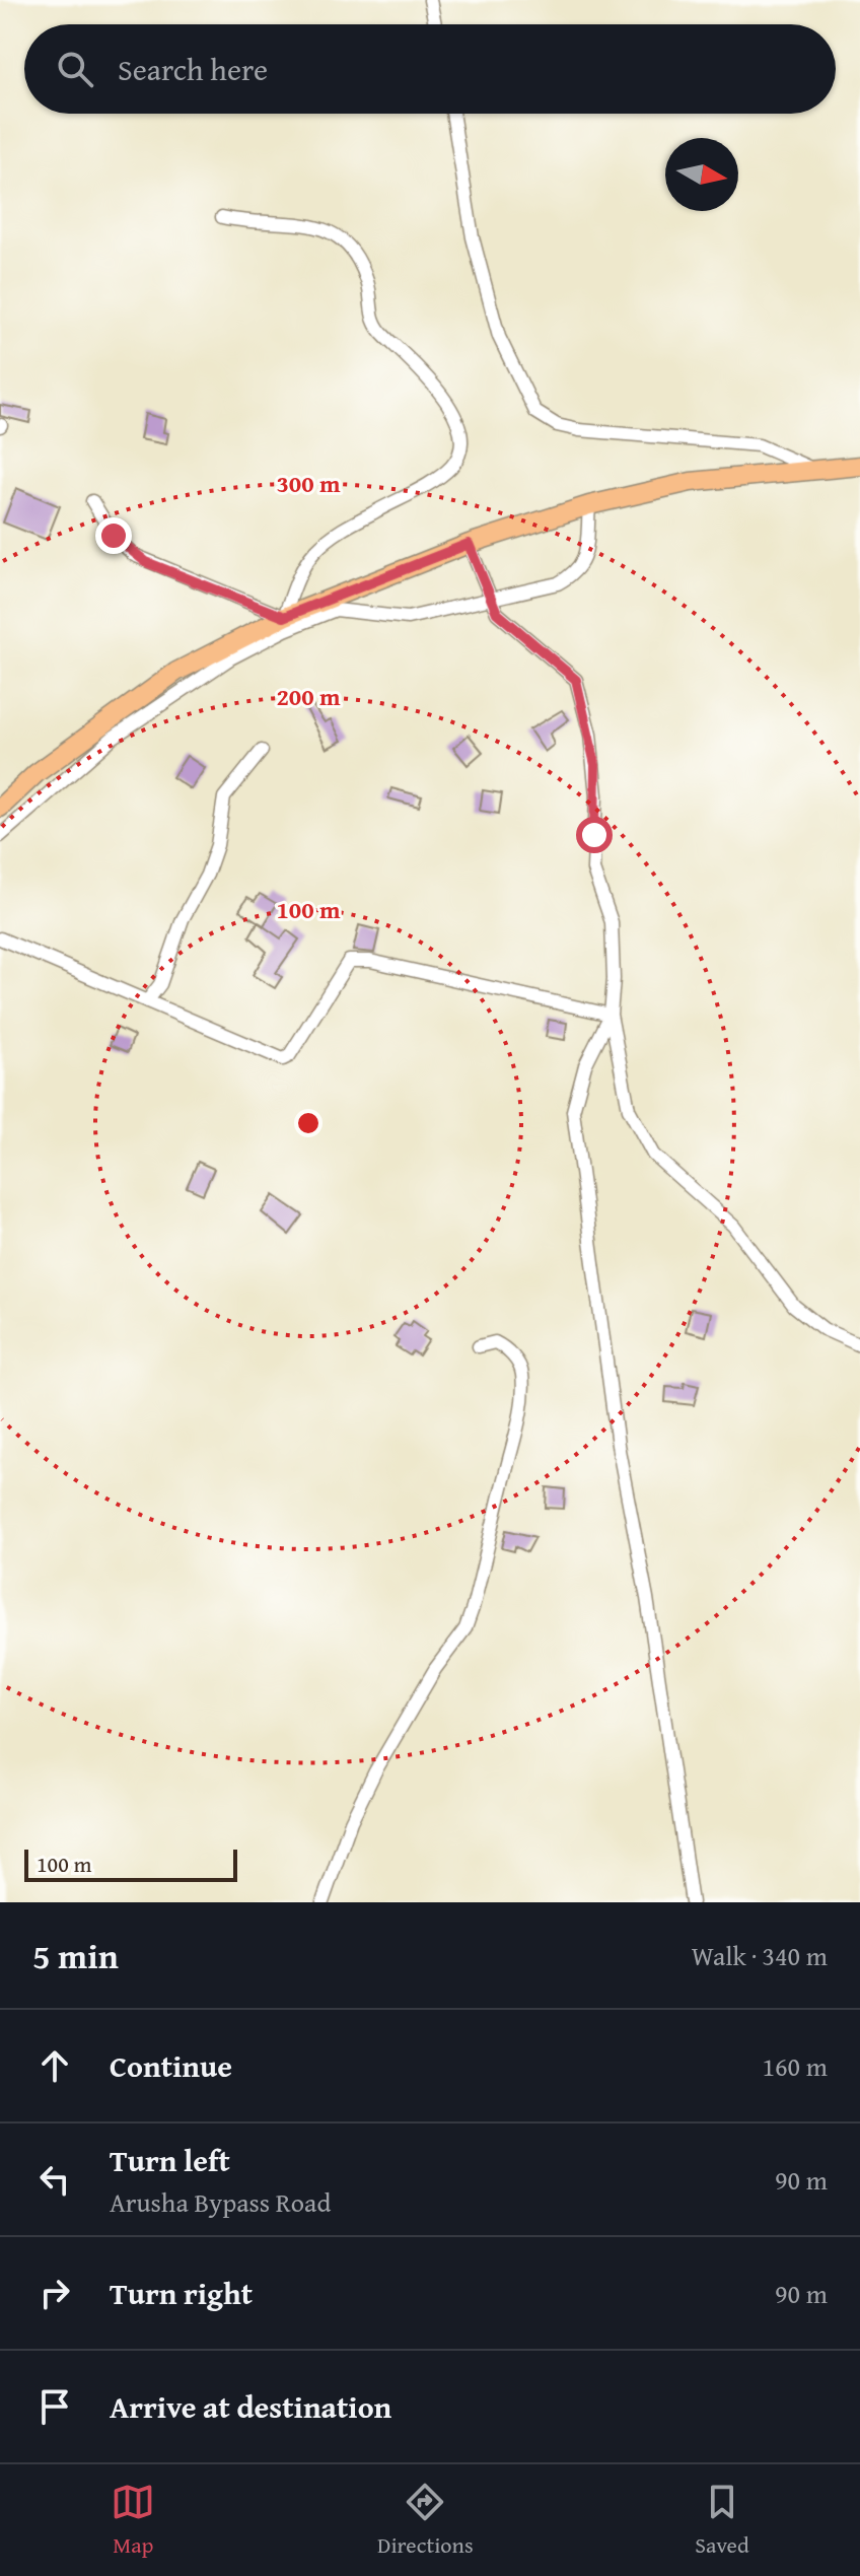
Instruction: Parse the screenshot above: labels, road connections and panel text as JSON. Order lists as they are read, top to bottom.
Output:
{
  "scale_bar": "100 m",
  "north": "right",
  "page": {
    "search": "Search here",
    "scale": "100 m",
    "heading": ["5 min", "Walk · 340 m"],
    "list": [
      ["Continue", "160 m"],
      ["Turn left", "Arusha Bypass Road", "90 m"],
      ["Turn right", "90 m"],
      "Arrive at destination"
    ],
    "nav": ["Map", "Directions", "Saved"]
  },
  "rings": ["300 m", "200 m", "100 m"]
}
